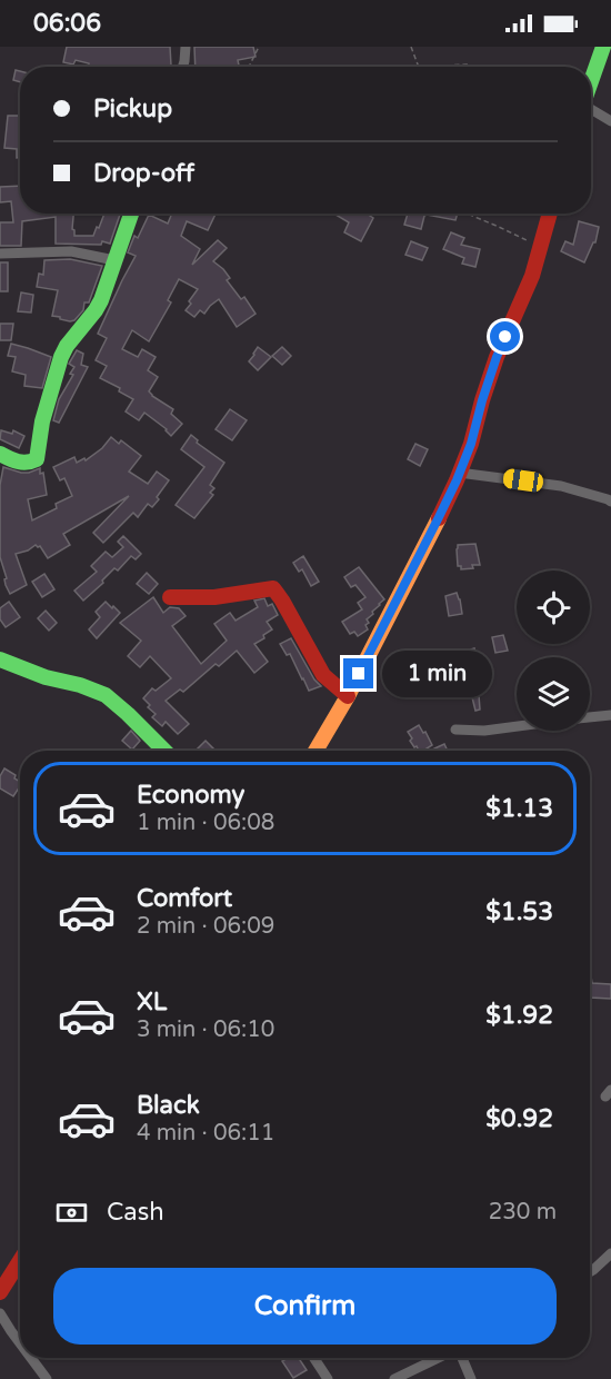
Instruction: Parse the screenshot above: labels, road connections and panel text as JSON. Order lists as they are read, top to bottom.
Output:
{
  "page": {
    "status": "06:06",
    "banner": ["Pickup", "Drop-off"],
    "bubble": "1 min",
    "list": [
      {
        "name": "Economy",
        "note": "1 min · 06:08",
        "value": "$1.13"
      },
      {
        "name": "Comfort",
        "note": "2 min · 06:09",
        "value": "$1.53"
      },
      {
        "name": "XL",
        "note": "3 min · 06:10",
        "value": "$1.92"
      },
      {
        "name": "Black",
        "note": "4 min · 06:11",
        "value": "$0.92"
      }
    ],
    "pay": ["Cash", "230 m"],
    "buttons": "Confirm"
  }
}
